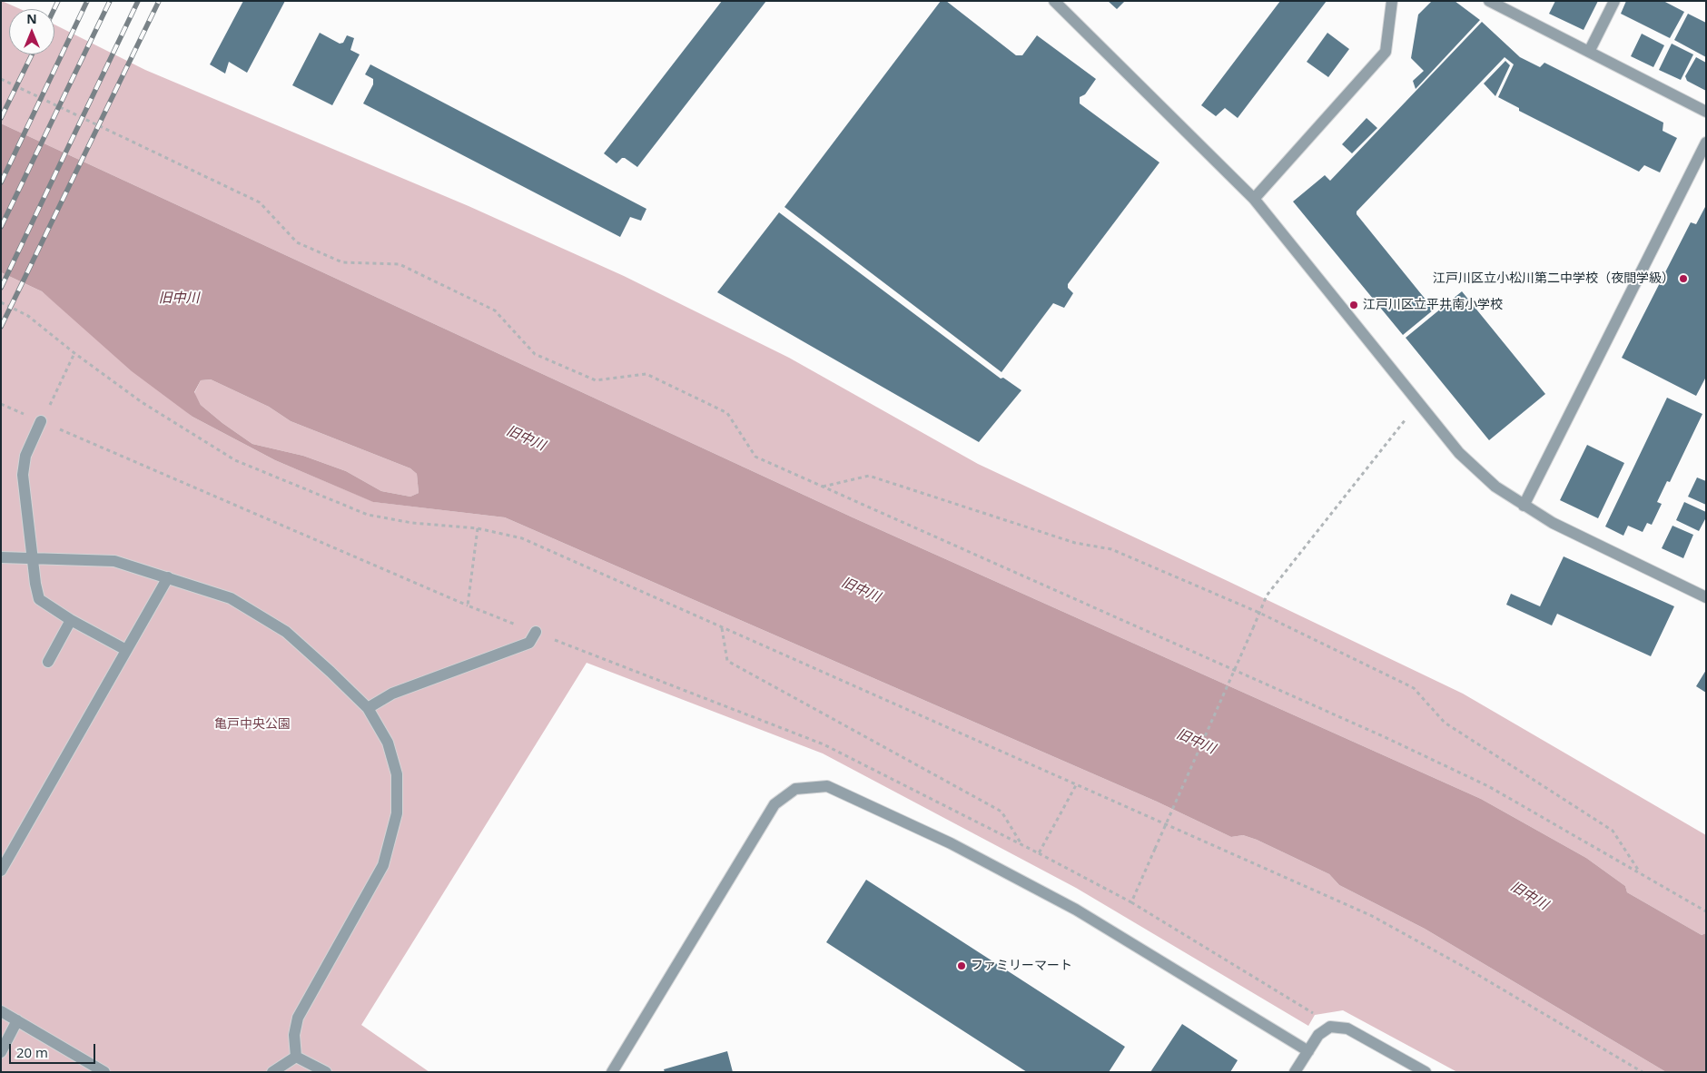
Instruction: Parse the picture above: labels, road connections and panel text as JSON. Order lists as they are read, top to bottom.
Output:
{
  "water": ["旧中川"],
  "parks": ["亀戸中央公園"],
  "places": ["江戸川区立小松川第二中学校（夜間学級）", "江戸川区立平井南小学校", "ファミリーマート"],
  "scale_bar": "20 m",
  "north": "top"
}
